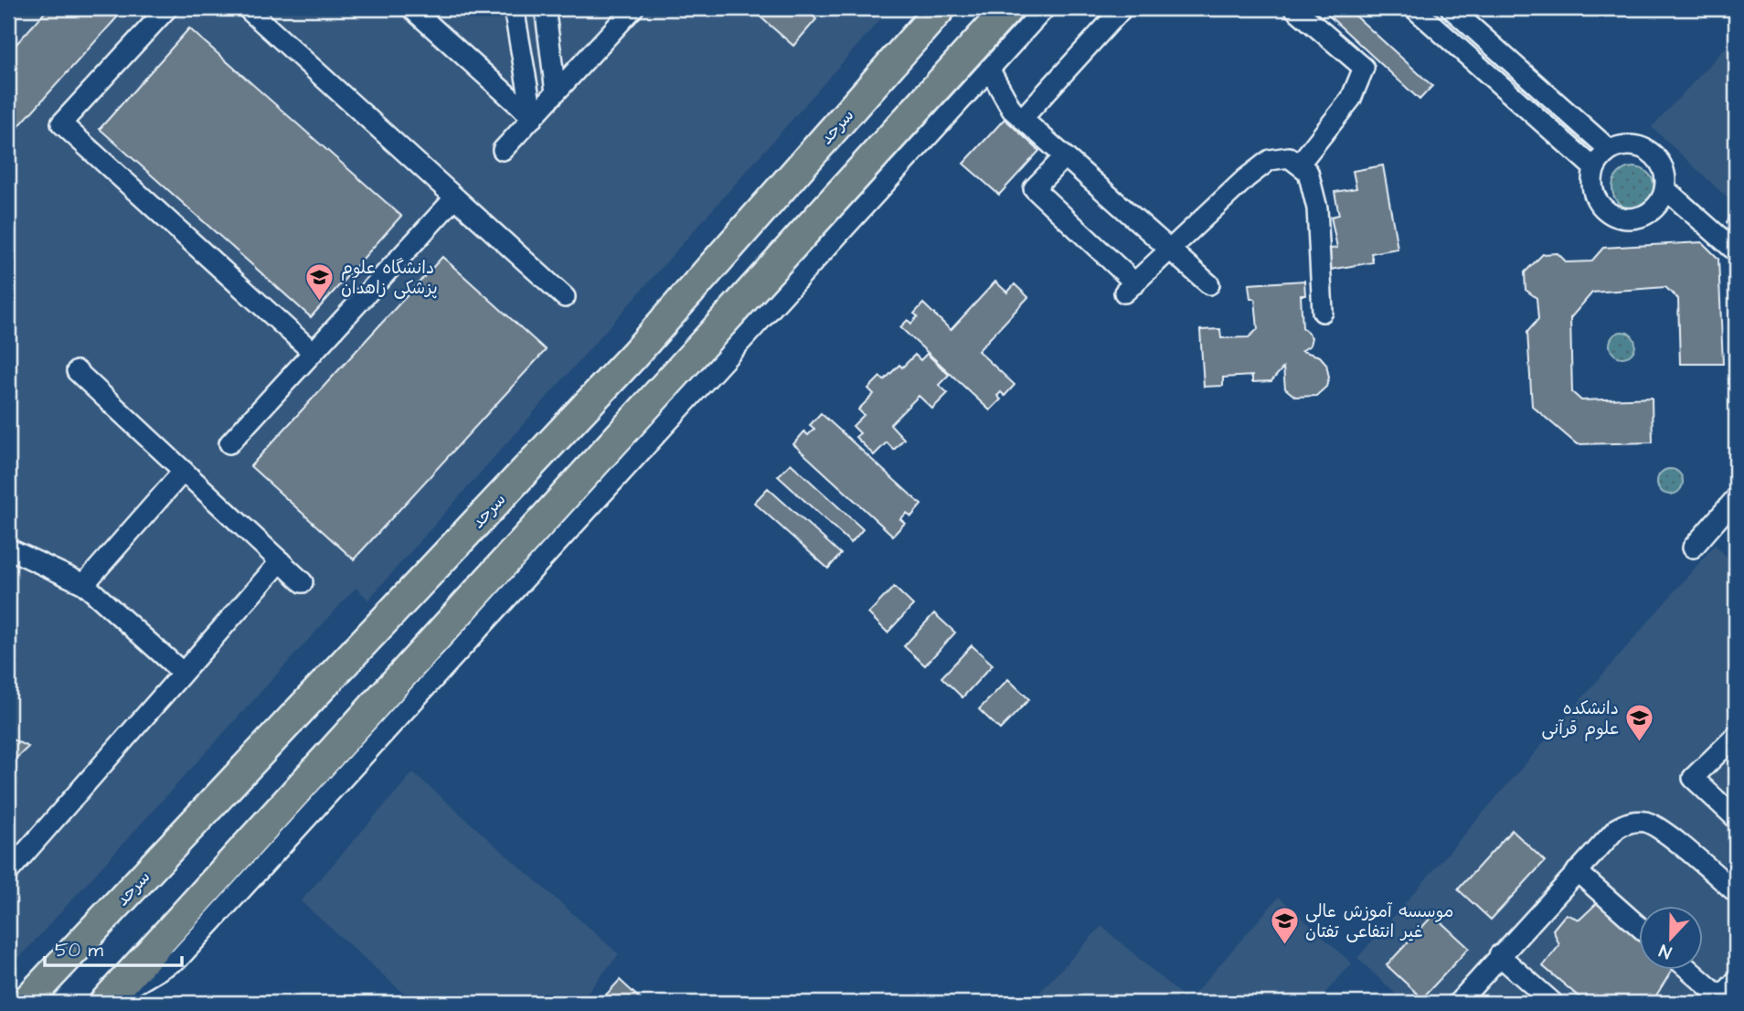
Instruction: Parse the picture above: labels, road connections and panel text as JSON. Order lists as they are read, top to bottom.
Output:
{
  "streets": {
    "highway": ["سرحد"]
  },
  "places": {
    "school or university": ["دانشگاه علوم پزشکی زاهدان", "دانشکده علوم قرآنی", "موسسه آموزش عالی غیر انتفاعی تفتان"]
  },
  "scale_bar": "50 m",
  "north": "bottom"
}
